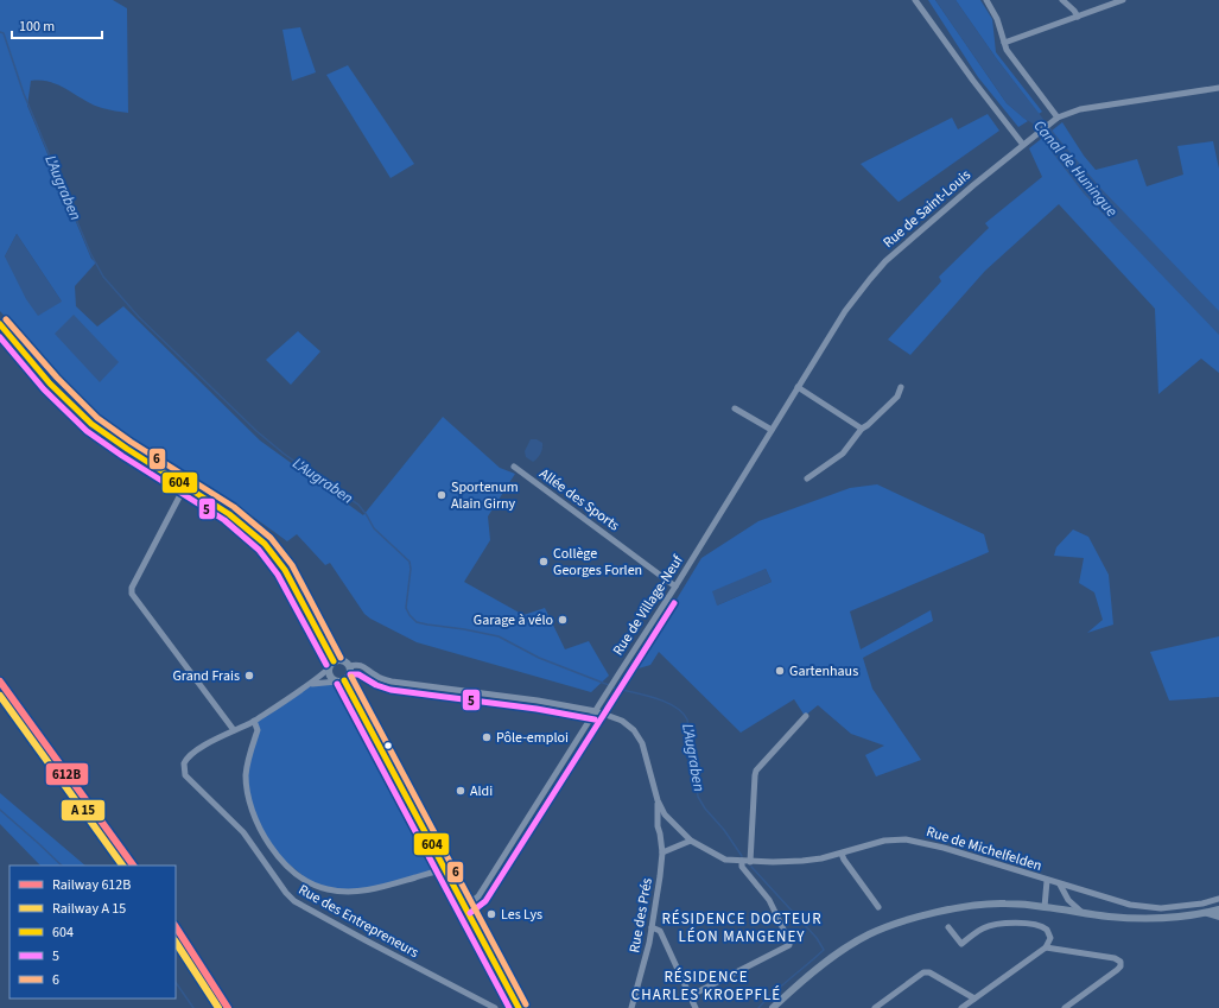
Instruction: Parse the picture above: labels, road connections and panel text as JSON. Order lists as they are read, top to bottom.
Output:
{
  "streets": {
    "street": [
      "Rue de Saint-Louis",
      "Allée des Sports",
      "Rue de Village-Neuf",
      "Rue de Michelfelden",
      "Rue des Prés",
      "Rue des Entrepreneurs"
    ]
  },
  "crossings": [
    ["Rue de Saint-Louis", "Rue de Village-Neuf"],
    ["Allée des Sports", "Rue de Village-Neuf"],
    ["Rue de Village-Neuf", "Rue de Michelfelden"],
    ["Rue de Michelfelden", "Rue des Prés"],
    ["Rue de Michelfelden", "Rue des Entrepreneurs"]
  ],
  "districts": ["RÉSIDENCE DOCTEUR LÉON MANGENEY", "RÉSIDENCE CHARLES KROEPFLÉ"],
  "water": ["Canal de Huningue", "L'Augraben"],
  "places": [
    "Sportenum Alain Girny",
    "Collège Georges Forlen",
    "Garage à vélo",
    "Gartenhaus",
    "Grand Frais",
    "Pôle-emploi",
    "Aldi",
    "Les Lys"
  ],
  "lines": [
    "transit line 6",
    "transit line 604",
    "transit line 5",
    "rail line 612B"
  ],
  "legend": [
    "Railway 612B",
    "Railway A 15",
    "604",
    "5",
    "6"
  ],
  "scale_bar": "100 m"
}
